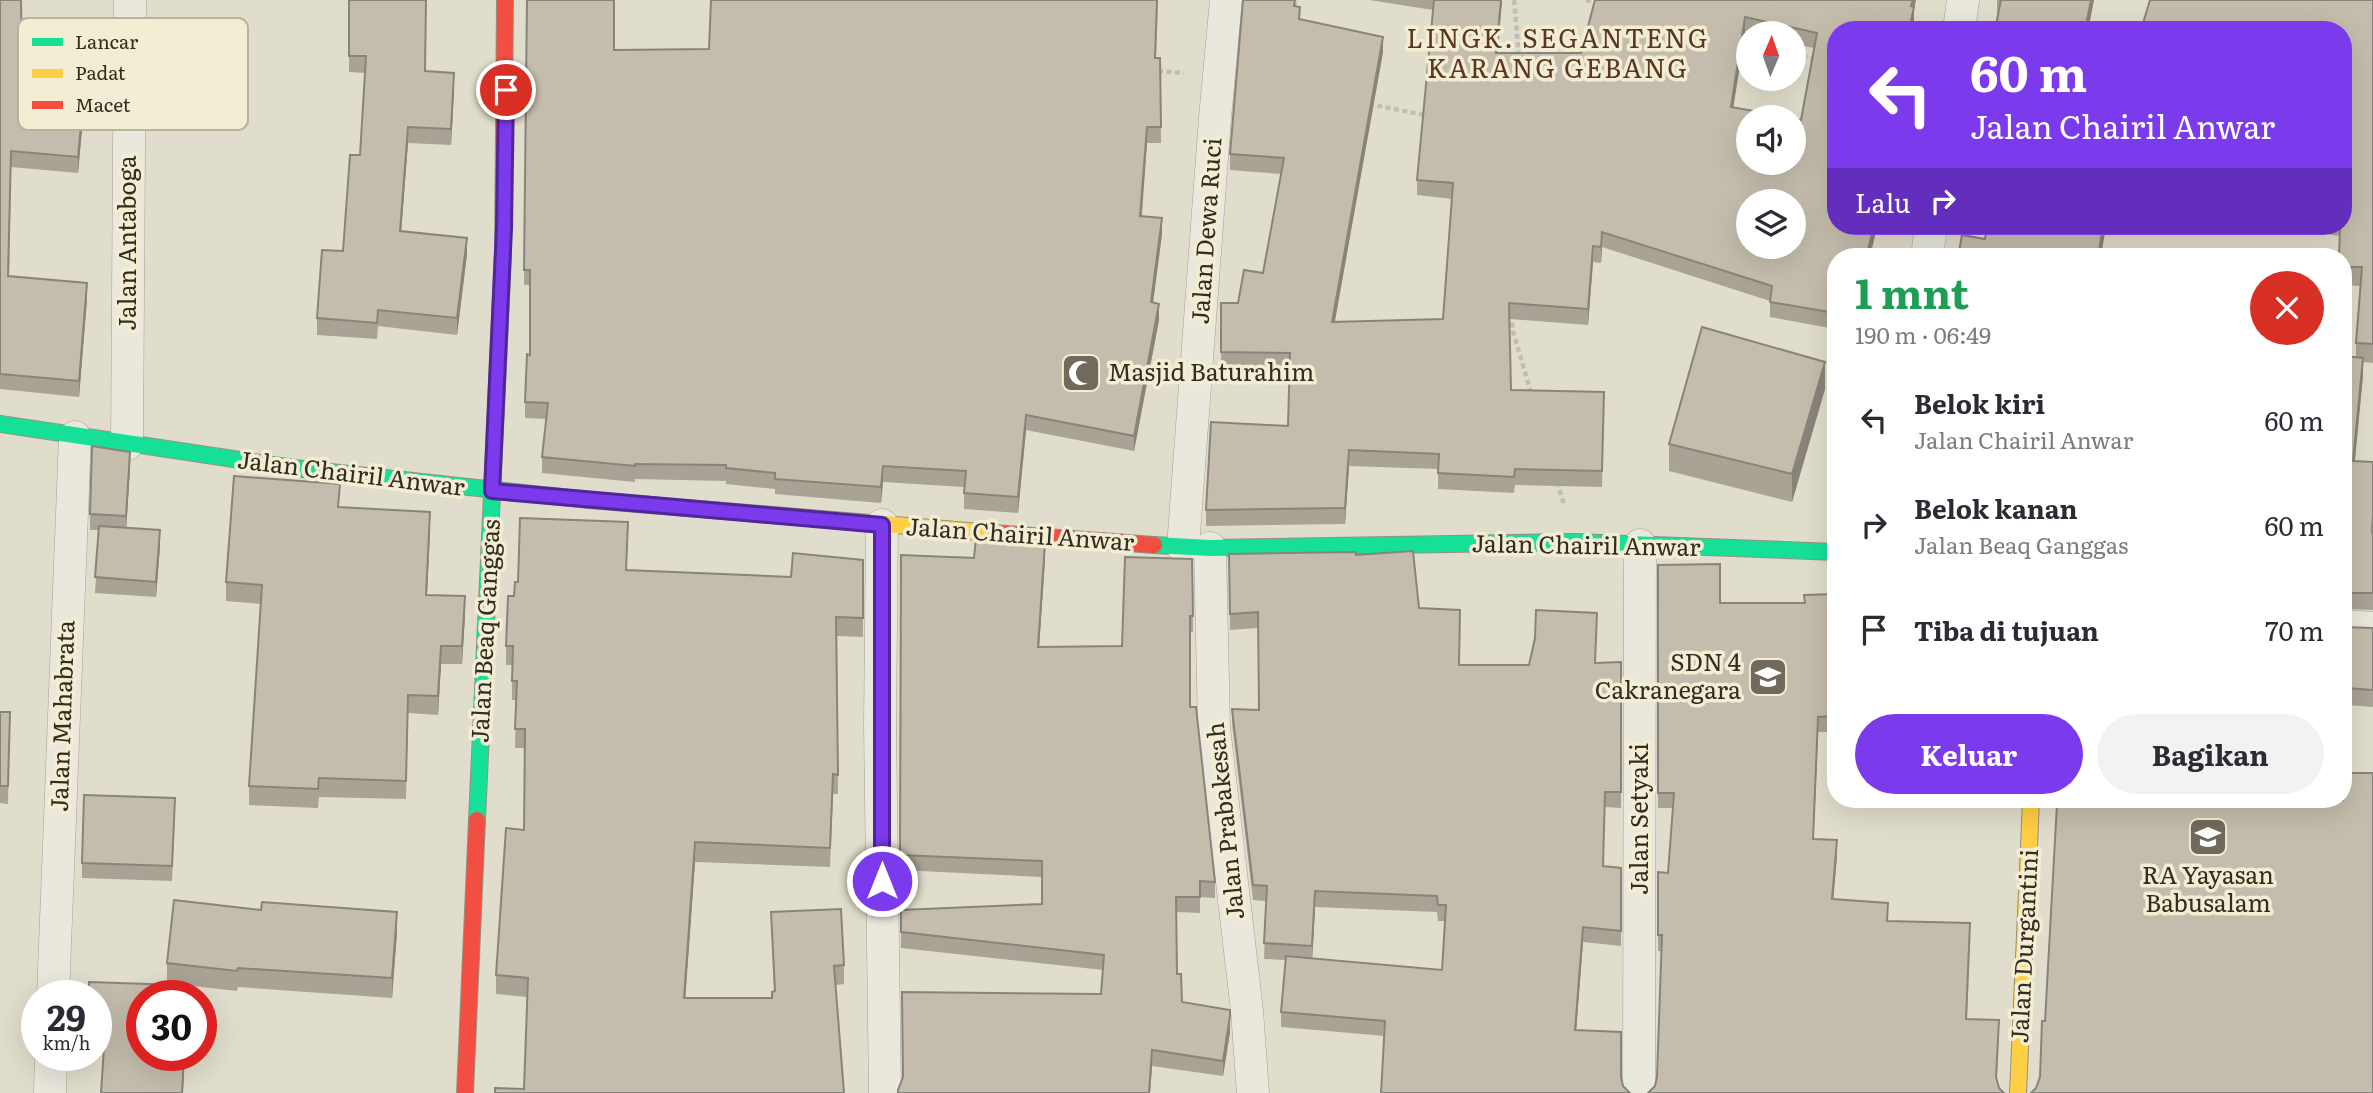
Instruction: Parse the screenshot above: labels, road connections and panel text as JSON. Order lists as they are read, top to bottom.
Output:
{
  "streets": {
    "street": [
      "Jalan Dewa Ruci",
      "Jalan Antaboga",
      "Jalan Chairil Anwar",
      "Jalan Beaq Ganggas",
      "Jalan Mahabrata",
      "Jalan Setyaki",
      "Jalan Prabakesah",
      "Jalan Durgantini"
    ]
  },
  "crossings": [
    ["Jalan Dewa Ruci", "Jalan Chairil Anwar"],
    ["Jalan Dewa Ruci", "Jalan Prabakesah"],
    ["Jalan Antaboga", "Jalan Chairil Anwar"],
    ["Jalan Chairil Anwar", "Jalan Beaq Ganggas"],
    ["Jalan Chairil Anwar", "Jalan Mahabrata"],
    ["Jalan Chairil Anwar", "Jalan Setyaki"],
    ["Jalan Chairil Anwar", "Jalan Prabakesah"]
  ],
  "districts": ["LINGK. SEGANTENG KARANG GEBANG"],
  "places": {
    "mosque": ["Masjid Baturahim"],
    "school or university": ["SDN 4 Cakranegara", "RA Yayasan Babusalam"]
  },
  "legend": ["Lancar", "Padat", "Macet"],
  "north": "top",
  "page": {
    "turn": ["60 m", "Jalan Chairil Anwar"],
    "then": "Lalu",
    "heading": ["1 mnt", "190 m · 06:49"],
    "list": [
      {
        "name": "Belok kiri",
        "note": "Jalan Chairil Anwar",
        "value": "60 m"
      },
      {
        "name": "Belok kanan",
        "note": "Jalan Beaq Ganggas",
        "value": "60 m"
      },
      {
        "name": "Tiba di tujuan",
        "value": "70 m"
      }
    ],
    "buttons": ["Keluar", "Bagikan"],
    "speed": "29 km/h",
    "limit": "30"
  }
}
